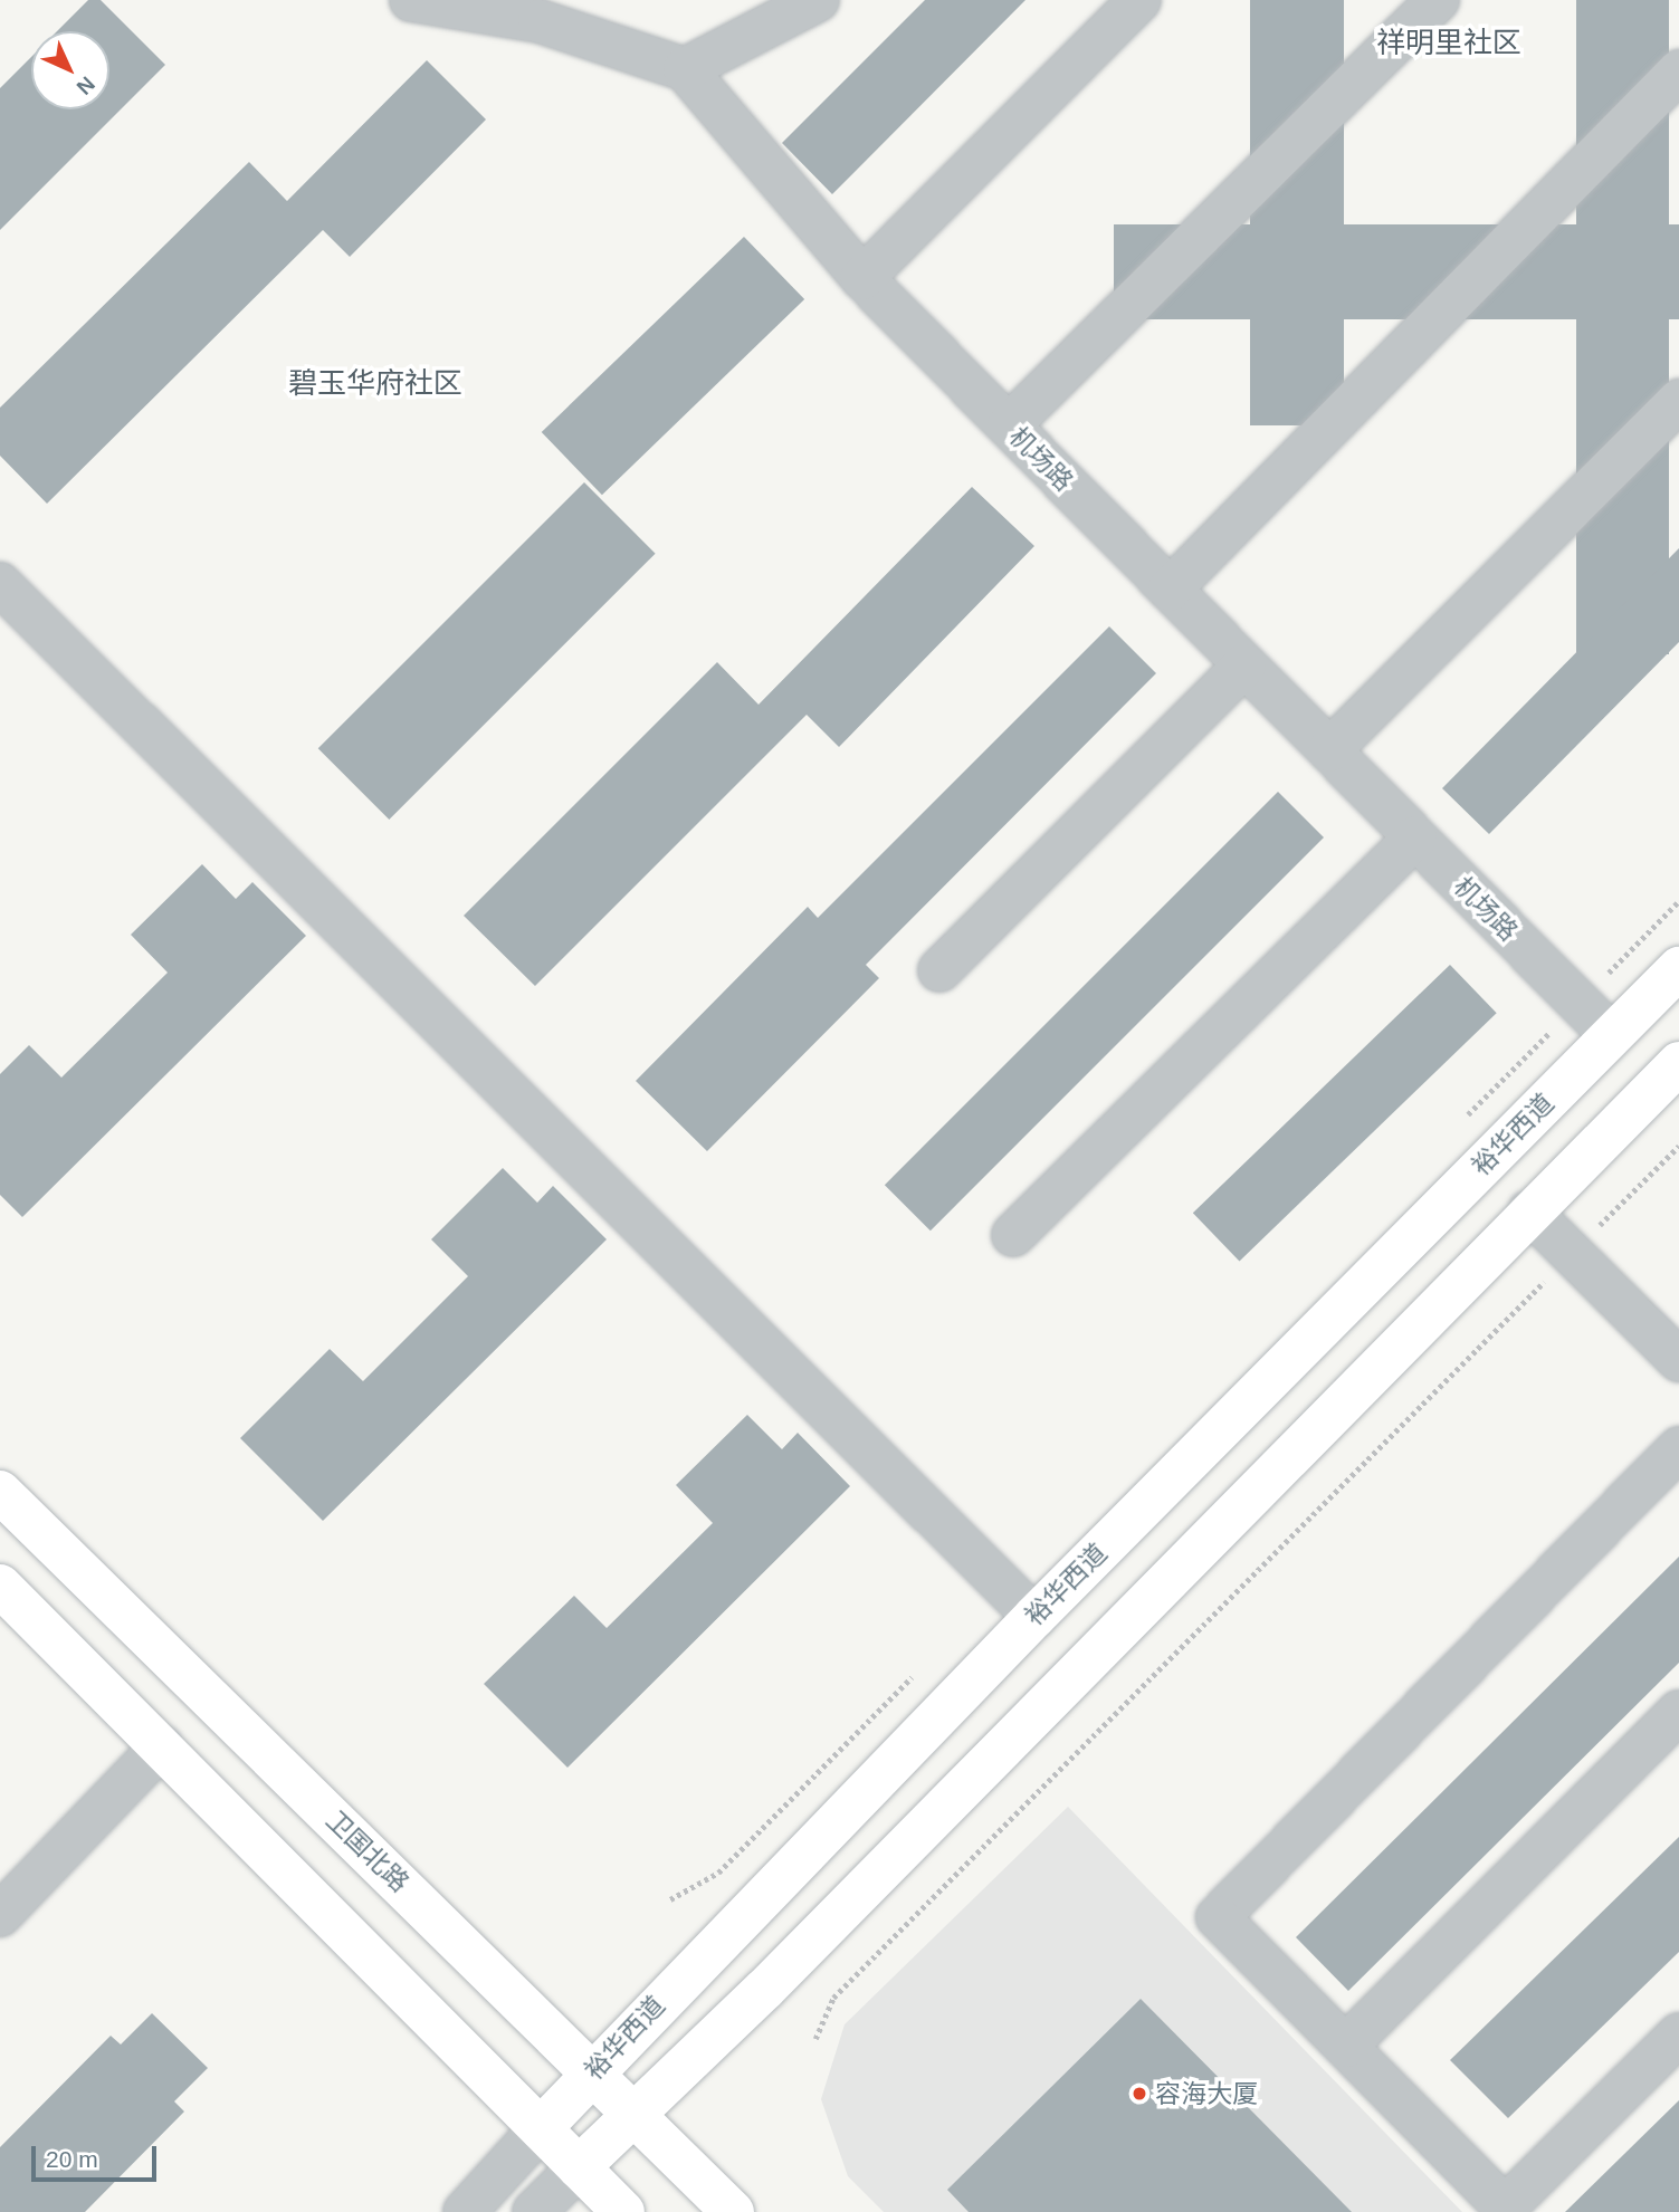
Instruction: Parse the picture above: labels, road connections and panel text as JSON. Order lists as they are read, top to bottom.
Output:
{
  "streets": {
    "main road": ["裕华西道", "卫国北路"],
    "street": ["机场路"]
  },
  "crossings": [
    ["机场路", "裕华西道"],
    ["裕华西道", "卫国北路"]
  ],
  "districts": ["祥明里社区", "碧玉华府社区"],
  "places": ["容海大厦"],
  "scale_bar": "20 m",
  "north": "bottom right"
}
